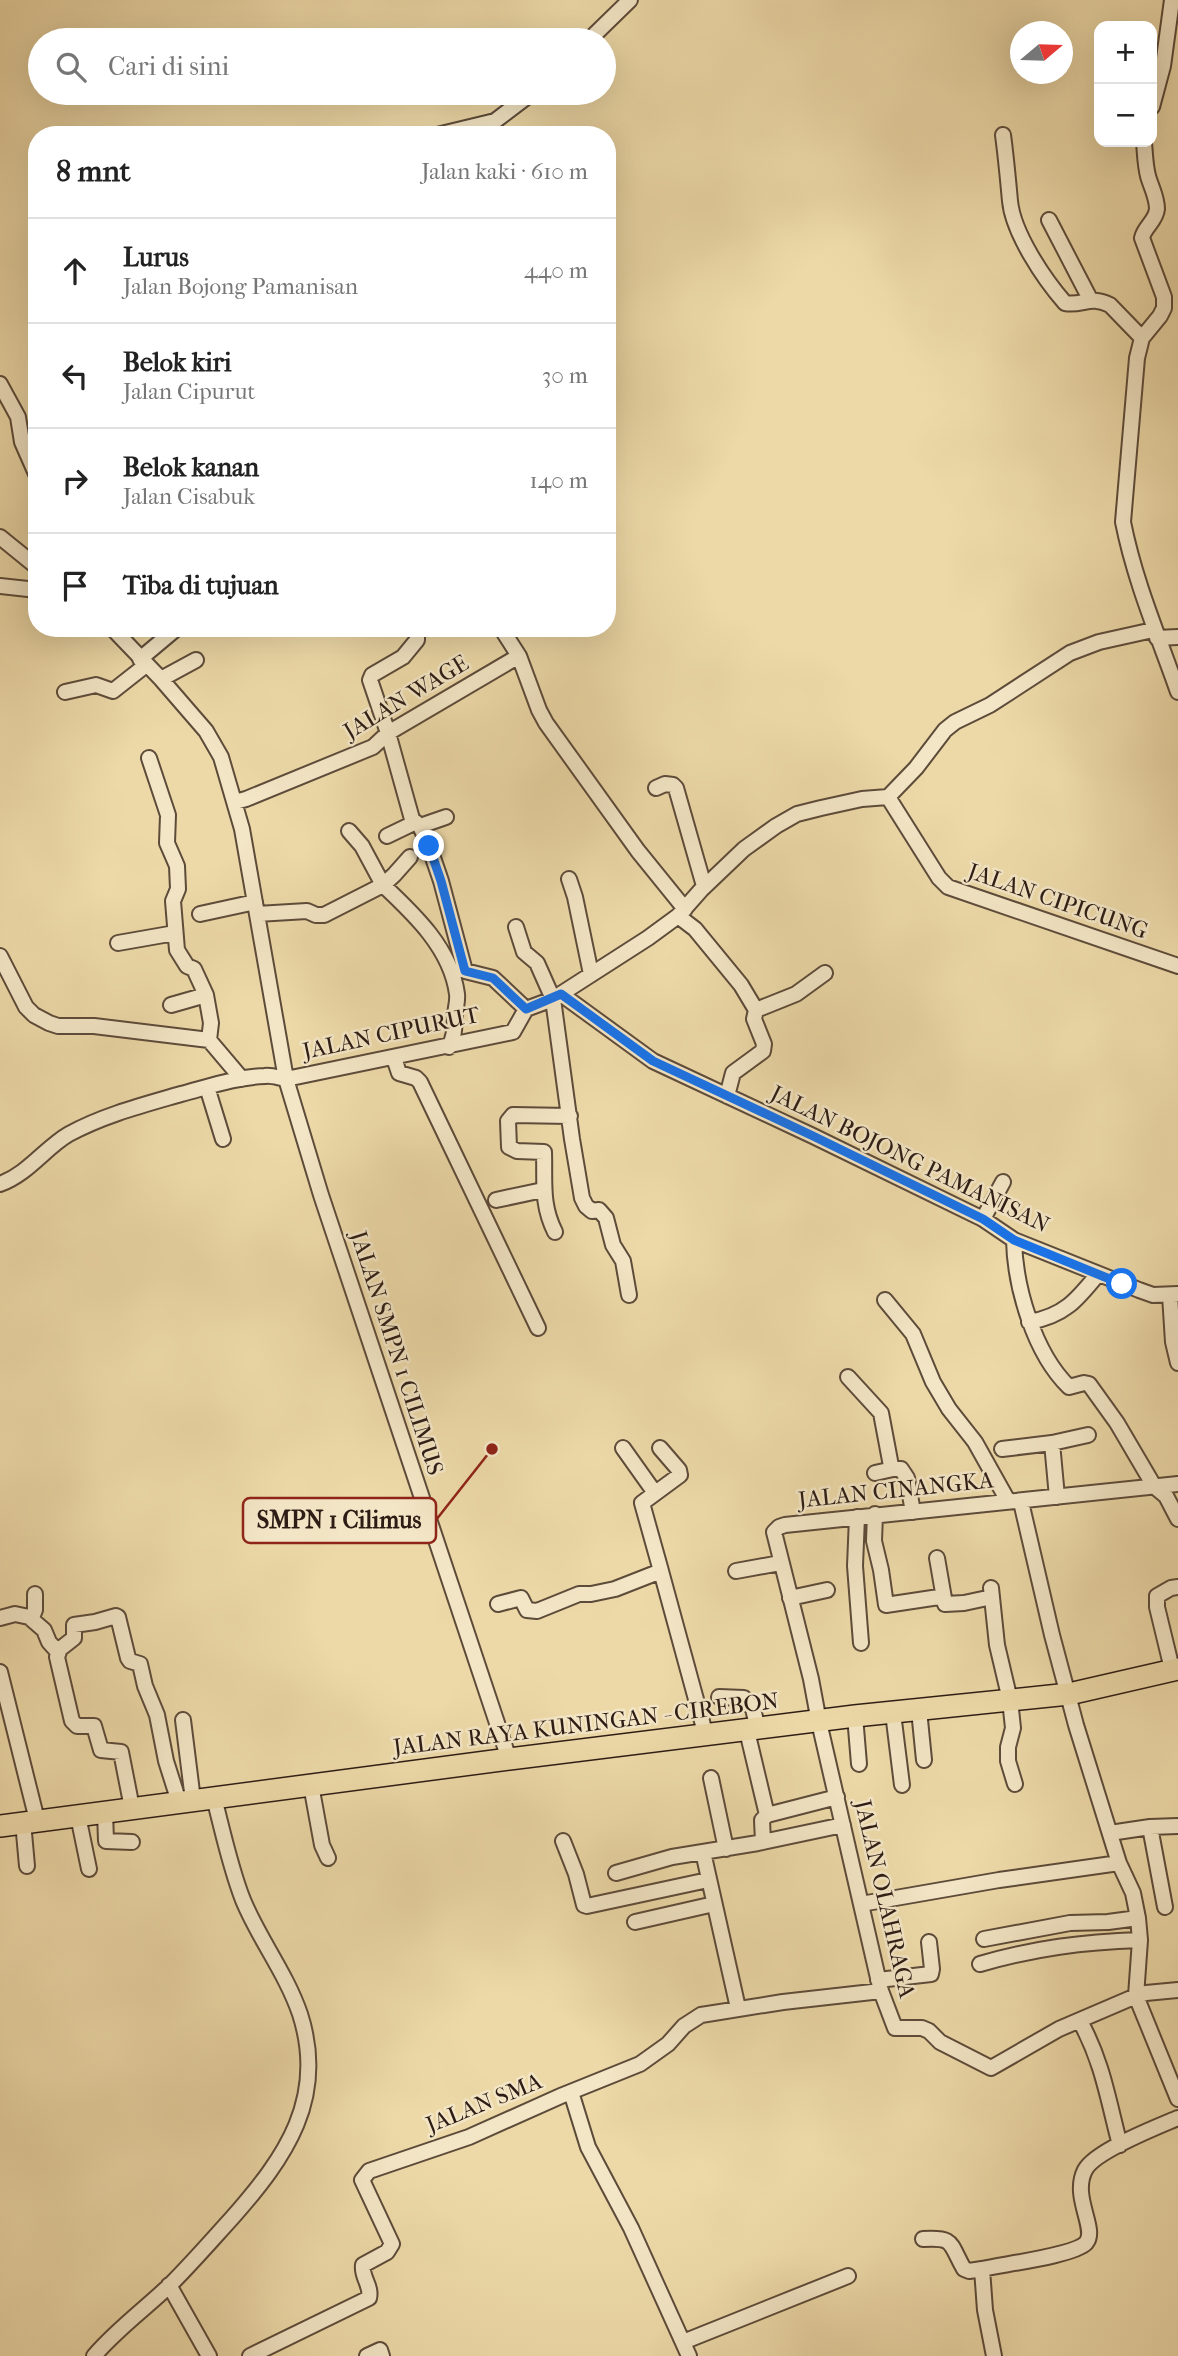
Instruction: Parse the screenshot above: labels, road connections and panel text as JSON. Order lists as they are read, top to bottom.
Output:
{
  "streets": {
    "highway": ["JALAN RAYA KUNINGAN - CIREBON"],
    "street": [
      "JALAN WAGE",
      "JALAN CIPICUNG",
      "JALAN CIPURUT",
      "JALAN BOJONG PAMANISAN",
      "JALAN SMPN 1 CILIMUS",
      "JALAN CINANGKA",
      "JALAN OLAHRAGA",
      "JALAN SMA"
    ]
  },
  "crossings": [
    ["JALAN WAGE", "JALAN SMPN 1 CILIMUS"],
    ["JALAN CIPICUNG", "JALAN CIPURUT"],
    ["JALAN CIPURUT", "JALAN BOJONG PAMANISAN"],
    ["JALAN CIPURUT", "JALAN SMPN 1 CILIMUS"],
    ["JALAN SMPN 1 CILIMUS", "JALAN RAYA KUNINGAN - CIREBON"],
    ["JALAN CINANGKA", "JALAN RAYA KUNINGAN - CIREBON"],
    ["JALAN CINANGKA", "JALAN OLAHRAGA"],
    ["JALAN RAYA KUNINGAN - CIREBON", "JALAN OLAHRAGA"],
    ["JALAN OLAHRAGA", "JALAN SMA"]
  ],
  "places": ["SMPN 1 Cilimus"],
  "north": "right",
  "page": {
    "map_buttons": ["+", "−"],
    "search": "Cari di sini",
    "heading": ["8 mnt", "Jalan kaki · 610 m"],
    "list": [
      ["Lurus", "Jalan Bojong Pamanisan", "440 m"],
      ["Belok kiri", "Jalan Cipurut", "30 m"],
      ["Belok kanan", "Jalan Cisabuk", "140 m"],
      "Tiba di tujuan"
    ]
  }
}
